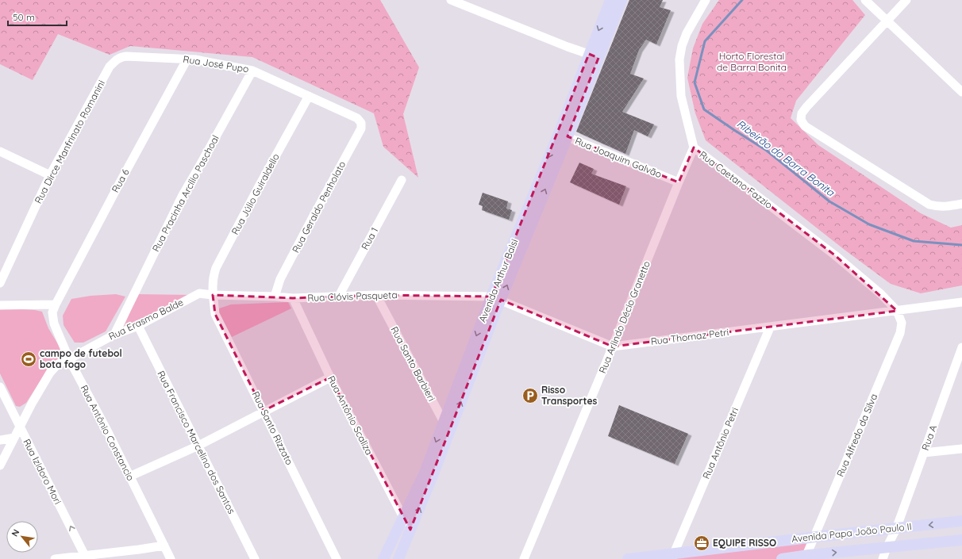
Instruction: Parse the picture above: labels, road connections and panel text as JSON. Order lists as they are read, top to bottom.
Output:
{
  "streets": {
    "main road": ["Avenida Arthur Balsi", "Avenida Papa João Paulo II"],
    "street": [
      "Rua José Pupo",
      "Rua Dirce Manfrinato Romanini",
      "Rua Joaquim Galvão",
      "Rua Caetano Fazzio",
      "Rua 6",
      "Rua Pracinha Arcílio Paschoal",
      "Rua Júlio Guiraldello",
      "Rua Geraldo Penholato",
      "Rua 1",
      "Rua Clóvis Pasqueta",
      "Rua Arlindo Décio Granetto",
      "Rua Erasmo Balde",
      "Rua Thomaz Petri",
      "Rua Santo Barbieri",
      "Rua Antônio Scaliza",
      "Rua Santo Rizzato",
      "Rua Antônio Constancio",
      "Rua Alfredo da Silva",
      "Rua A",
      "Rua Francisco Marcelino dos Santos",
      "Rua Antônio Petri",
      "Rua Izidoro Mori"
    ]
  },
  "crossings": [
    ["Rua José Pupo", "Rua Dirce Manfrinato Romanini"],
    ["Rua José Pupo", "Rua 6"],
    ["Rua José Pupo", "Rua Pracinha Arcílio Paschoal"],
    ["Rua José Pupo", "Rua Júlio Guiraldello"],
    ["Rua José Pupo", "Rua Geraldo Penholato"],
    ["Rua Joaquim Galvão", "Avenida Arthur Balsi"],
    ["Rua Joaquim Galvão", "Rua Arlindo Décio Granetto"],
    ["Rua Caetano Fazzio", "Rua Arlindo Décio Granetto"],
    ["Rua Caetano Fazzio", "Rua Thomaz Petri"],
    ["Rua Caetano Fazzio", "Rua Alfredo da Silva"],
    ["Rua 6", "Rua Antônio Constancio"],
    ["Rua Pracinha Arcílio Paschoal", "Rua Erasmo Balde"],
    ["Rua Júlio Guiraldello", "Rua Clóvis Pasqueta"],
    ["Rua Júlio Guiraldello", "Rua Erasmo Balde"],
    ["Rua Júlio Guiraldello", "Rua Santo Rizzato"],
    ["Rua Geraldo Penholato", "Rua Clóvis Pasqueta"],
    ["Rua 1", "Rua Clóvis Pasqueta"],
    ["Avenida Arthur Balsi", "Rua Clóvis Pasqueta"],
    ["Avenida Arthur Balsi", "Rua Thomaz Petri"],
    ["Avenida Arthur Balsi", "Rua Santo Barbieri"],
    ["Avenida Arthur Balsi", "Rua Antônio Scaliza"],
    ["Rua Clóvis Pasqueta", "Rua Erasmo Balde"],
    ["Rua Clóvis Pasqueta", "Rua Thomaz Petri"],
    ["Rua Clóvis Pasqueta", "Rua Santo Barbieri"],
    ["Rua Clóvis Pasqueta", "Rua Antônio Scaliza"],
    ["Rua Clóvis Pasqueta", "Rua Santo Rizzato"],
    ["Rua Arlindo Décio Granetto", "Rua Thomaz Petri"],
    ["Rua Erasmo Balde", "Rua Santo Rizzato"],
    ["Rua Erasmo Balde", "Rua Antônio Constancio"],
    ["Rua Erasmo Balde", "Rua Francisco Marcelino dos Santos"],
    ["Rua Erasmo Balde", "Rua Izidoro Mori"],
    ["Rua Thomaz Petri", "Rua Alfredo da Silva"],
    ["Rua Thomaz Petri", "Rua Antônio Petri"],
    ["Rua Alfredo da Silva", "Avenida Papa João Paulo II"],
    ["Rua A", "Avenida Papa João Paulo II"],
    ["Rua Antônio Petri", "Avenida Papa João Paulo II"]
  ],
  "one_way": ["Rua Izidoro Mori"],
  "water": ["Ribeirão da Barra Bonita"],
  "parks": ["Horto Florestal de Barra Bonita"],
  "places": {
    "sports": ["campo de futebol bota fogo"],
    "parking": ["Risso Transportes"],
    "office": ["EQUIPE RISSO"]
  },
  "scale_bar": "50 m",
  "north": "top left"
}
